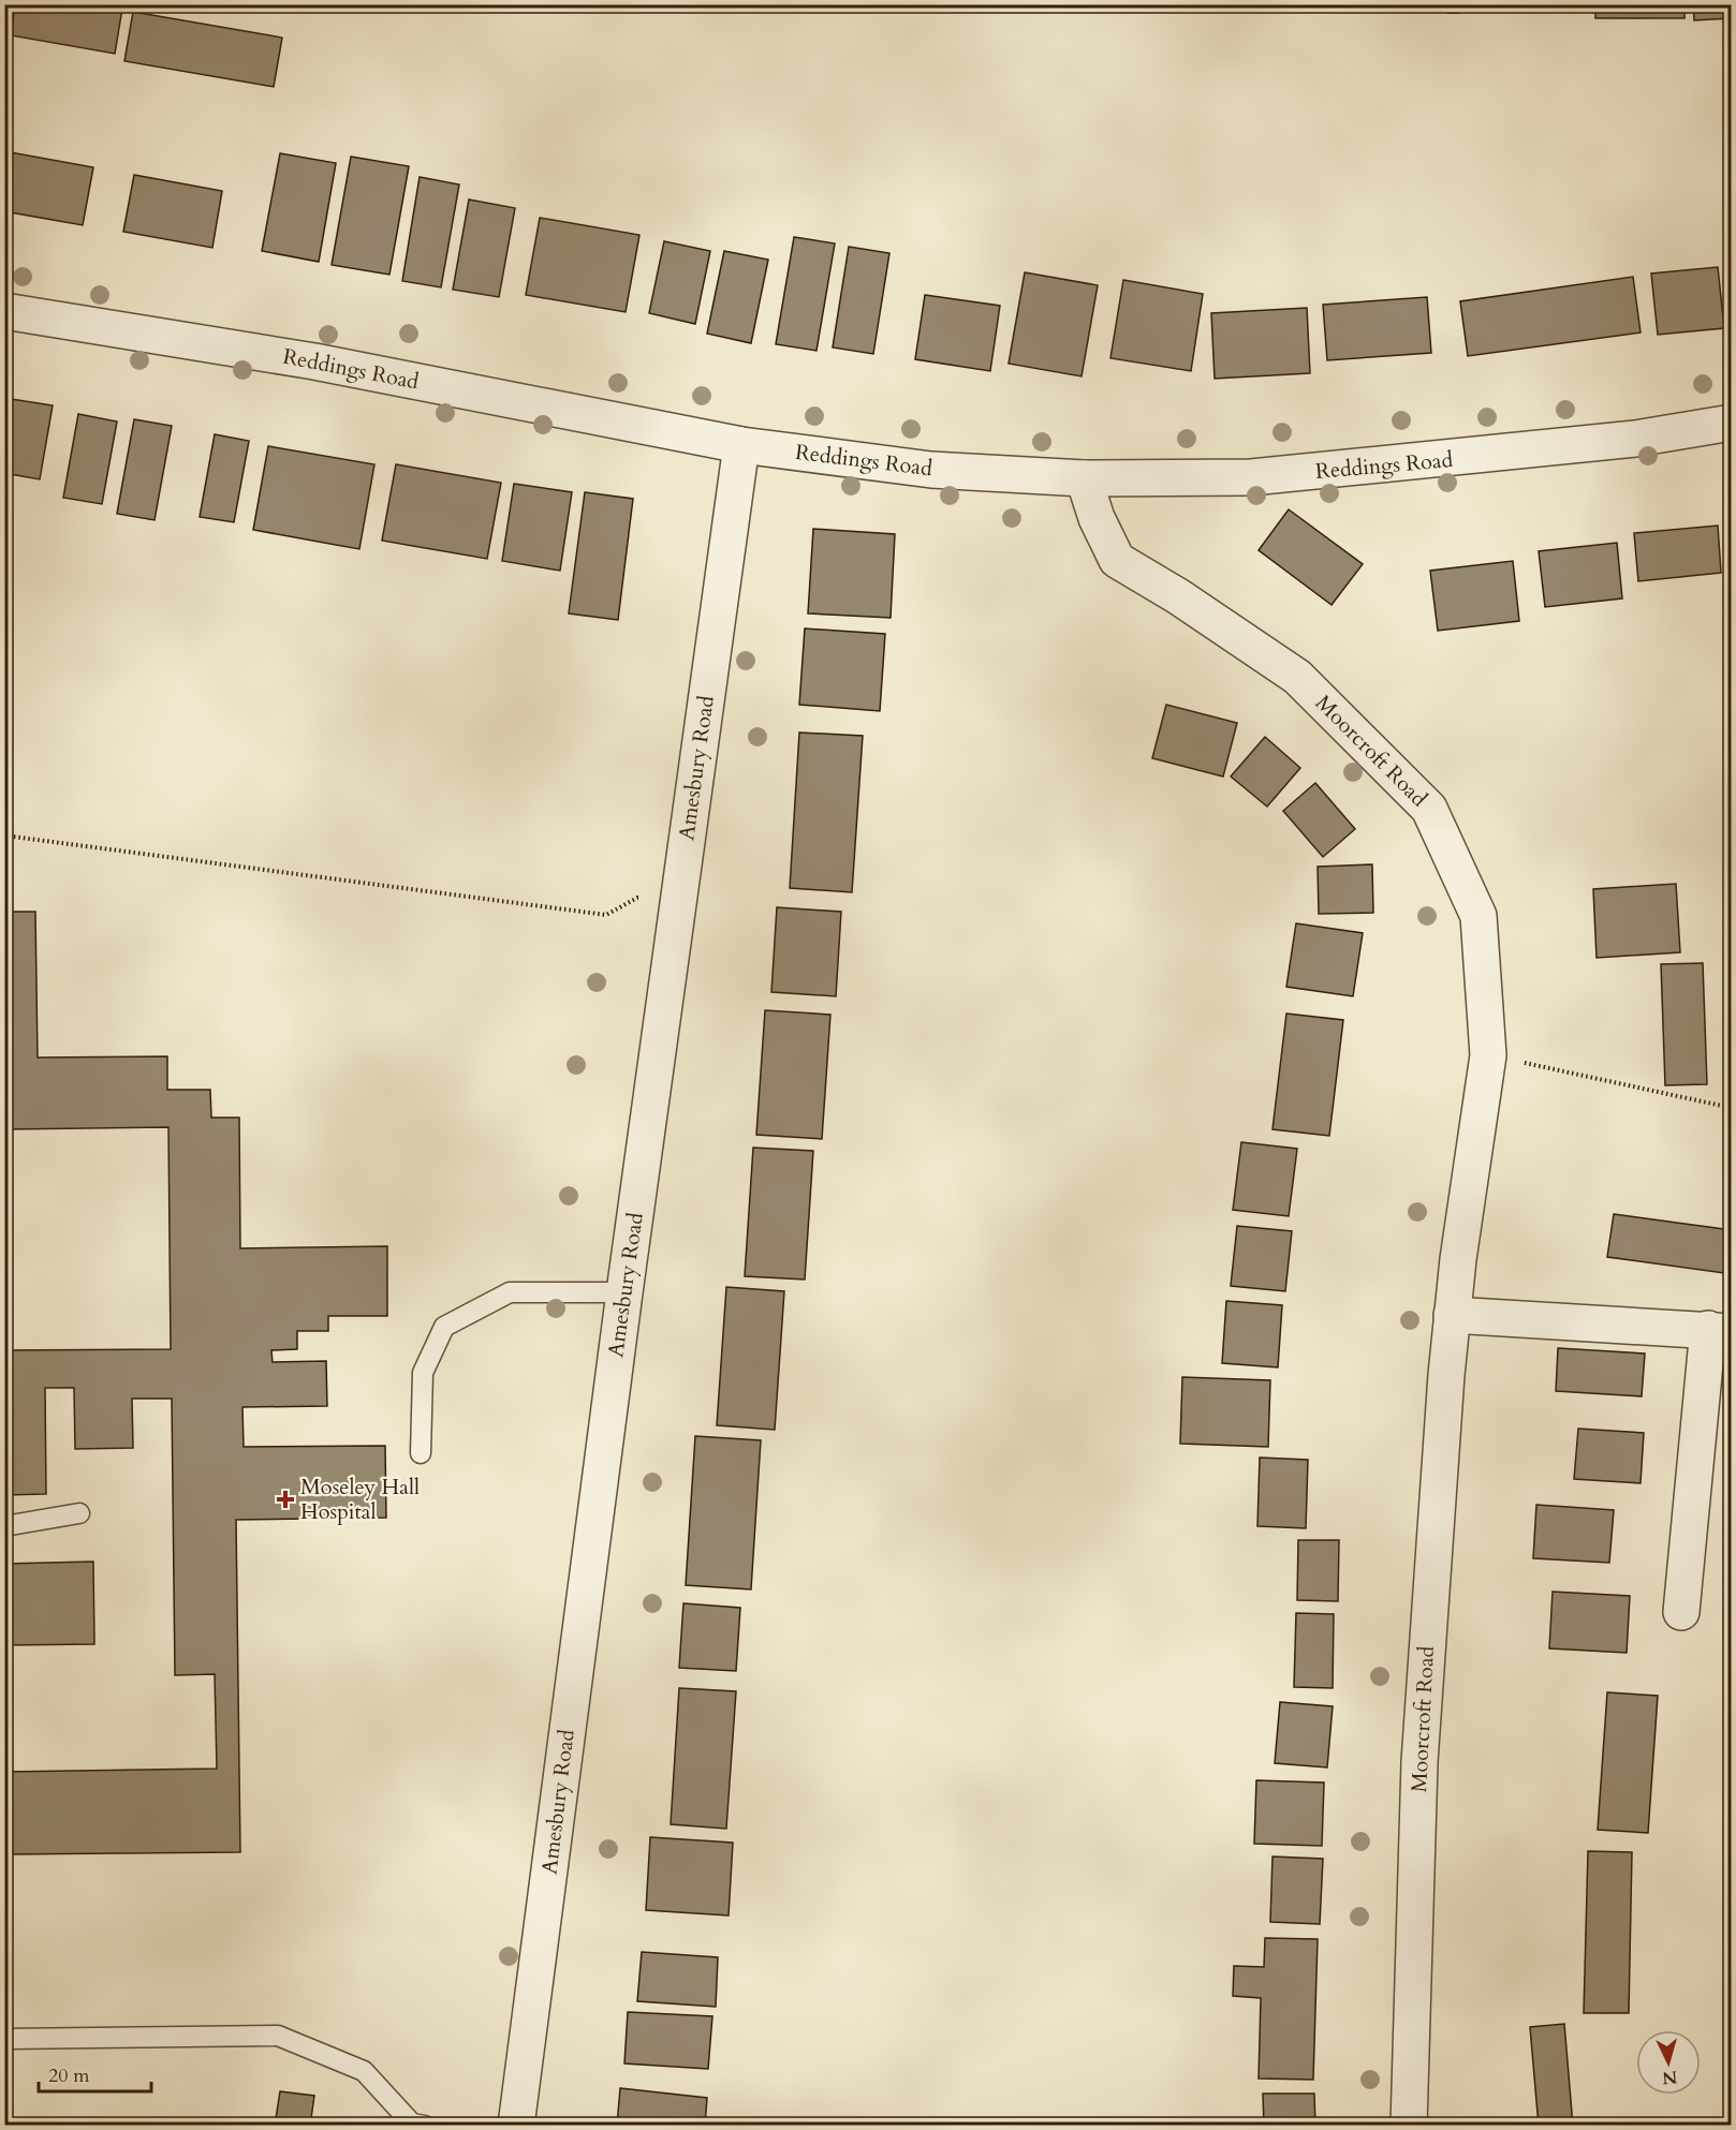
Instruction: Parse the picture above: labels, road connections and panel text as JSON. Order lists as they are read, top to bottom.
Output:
{
  "streets": {
    "street": ["Reddings Road", "Moorcroft Road", "Amesbury Road"]
  },
  "crossings": [
    ["Reddings Road", "Moorcroft Road"],
    ["Reddings Road", "Amesbury Road"]
  ],
  "places": {
    "health": ["Moseley Hall Hospital"]
  },
  "scale_bar": "20 m",
  "north": "bottom"
}
